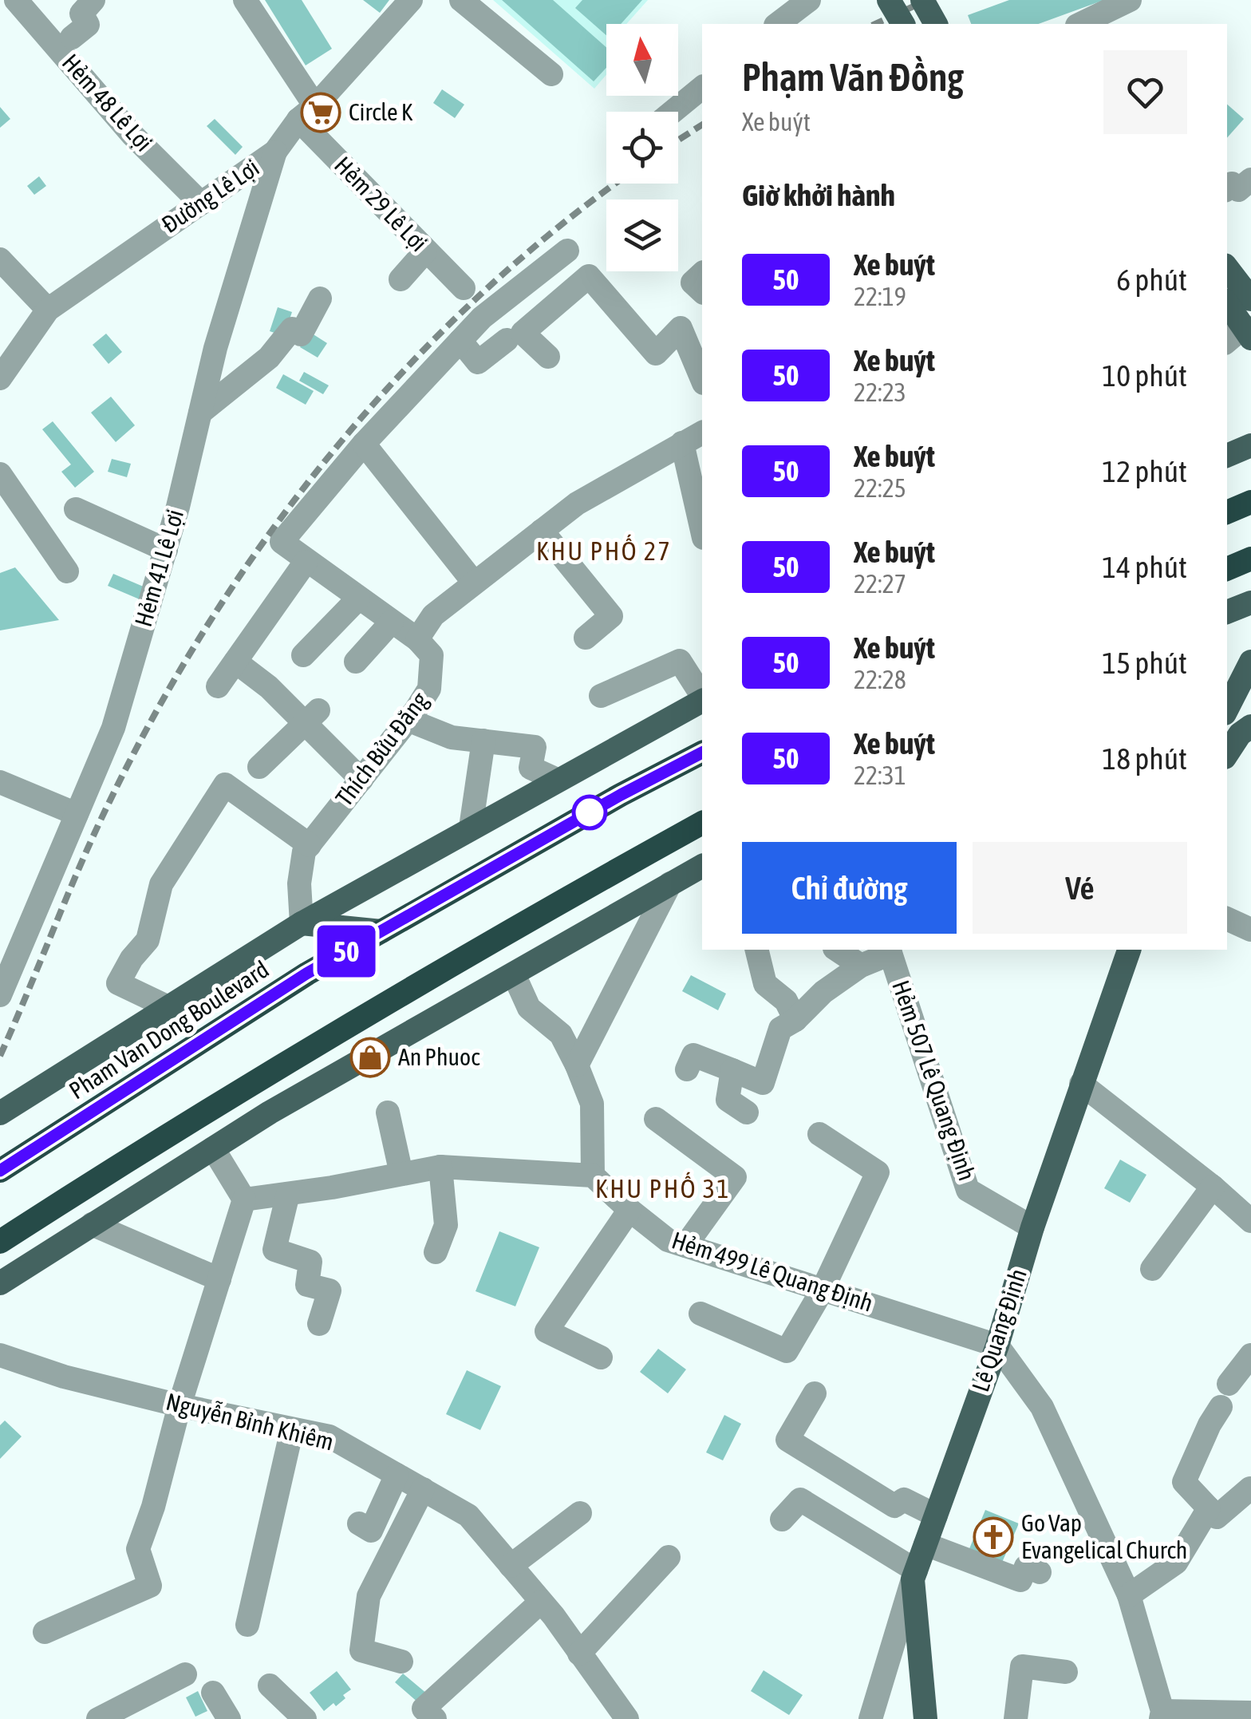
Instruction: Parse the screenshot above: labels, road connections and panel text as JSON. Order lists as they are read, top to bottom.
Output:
{
  "streets": {
    "highway": ["Pham Van Dong Boulevard"],
    "main road": ["Lê Quang Định"],
    "street": [
      "Hẻm 48 Lê Lợi",
      "Đường Lê Lợi",
      "Hẻm 29 Lê Lợi",
      "Hẻm 41 Lê Lợi",
      "Thích Bửu Đăng",
      "Hẻm 507 Lê Quang Định",
      "Hẻm 499 Lê Quang Định",
      "Nguyễn Bỉnh Khiêm"
    ]
  },
  "crossings": [
    ["Hẻm 48 Lê Lợi", "Đường Lê Lợi"],
    ["Đường Lê Lợi", "Hẻm 29 Lê Lợi"],
    ["Đường Lê Lợi", "Hẻm 41 Lê Lợi"],
    ["Thích Bửu Đăng", "Pham Van Dong Boulevard"],
    ["Hẻm 507 Lê Quang Định", "Lê Quang Định"],
    ["Hẻm 499 Lê Quang Định", "Lê Quang Định"]
  ],
  "districts": ["KHU PHỐ 27", "KHU PHỐ 31"],
  "places": {
    "supermarket": ["Circle K"],
    "shop": ["An Phuoc"],
    "church": ["Go Vap Evangelical Church"]
  },
  "lines": ["bus line 50"],
  "north": "top",
  "page": {
    "on_map": "50",
    "heading": [
      ["Phạm Văn Đồng", "Xe buýt"],
      "Giờ khởi hành"
    ],
    "list": [
      {
        "mark": "50",
        "name": "Xe buýt",
        "note": "22:19",
        "value": "6 phút"
      },
      {
        "mark": "50",
        "name": "Xe buýt",
        "note": "22:23",
        "value": "10 phút"
      },
      {
        "mark": "50",
        "name": "Xe buýt",
        "note": "22:25",
        "value": "12 phút"
      },
      {
        "mark": "50",
        "name": "Xe buýt",
        "note": "22:27",
        "value": "14 phút"
      },
      {
        "mark": "50",
        "name": "Xe buýt",
        "note": "22:28",
        "value": "15 phút"
      },
      {
        "mark": "50",
        "name": "Xe buýt",
        "note": "22:31",
        "value": "18 phút"
      }
    ],
    "buttons": ["Chỉ đường", "Vé"]
  }
}
